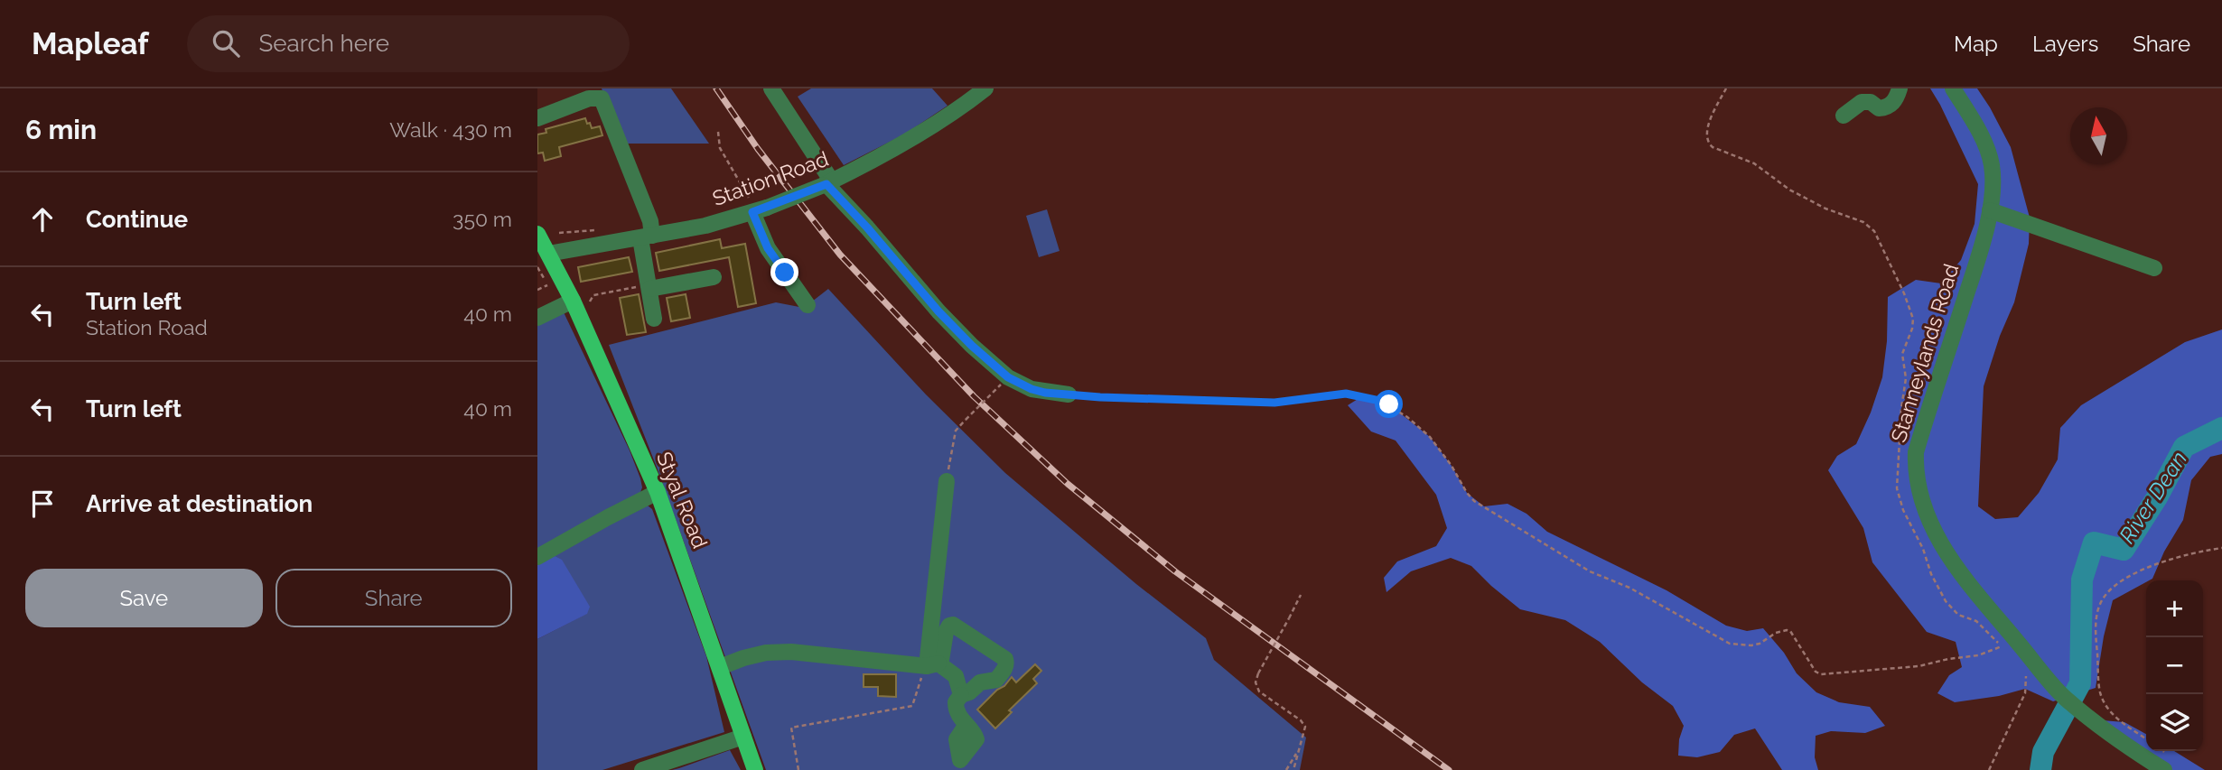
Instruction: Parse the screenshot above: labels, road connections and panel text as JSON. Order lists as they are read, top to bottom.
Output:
{
  "streets": {
    "main road": ["Styal Road"],
    "street": ["Station Road", "Stanneylands Road"]
  },
  "crossings": [
    ["Station Road", "Styal Road"]
  ],
  "water": ["River Dean"],
  "north": "top",
  "page": {
    "header": "Mapleaf",
    "search": "Search here",
    "nav": ["Map", "Layers", "Share"],
    "heading": ["6 min", "Walk · 430 m"],
    "list": [
      ["Continue", "350 m"],
      ["Turn left", "Station Road", "40 m"],
      ["Turn left", "40 m"],
      "Arrive at destination"
    ],
    "buttons": ["Save", "Share"],
    "map_buttons": ["+", "−"]
  }
}
